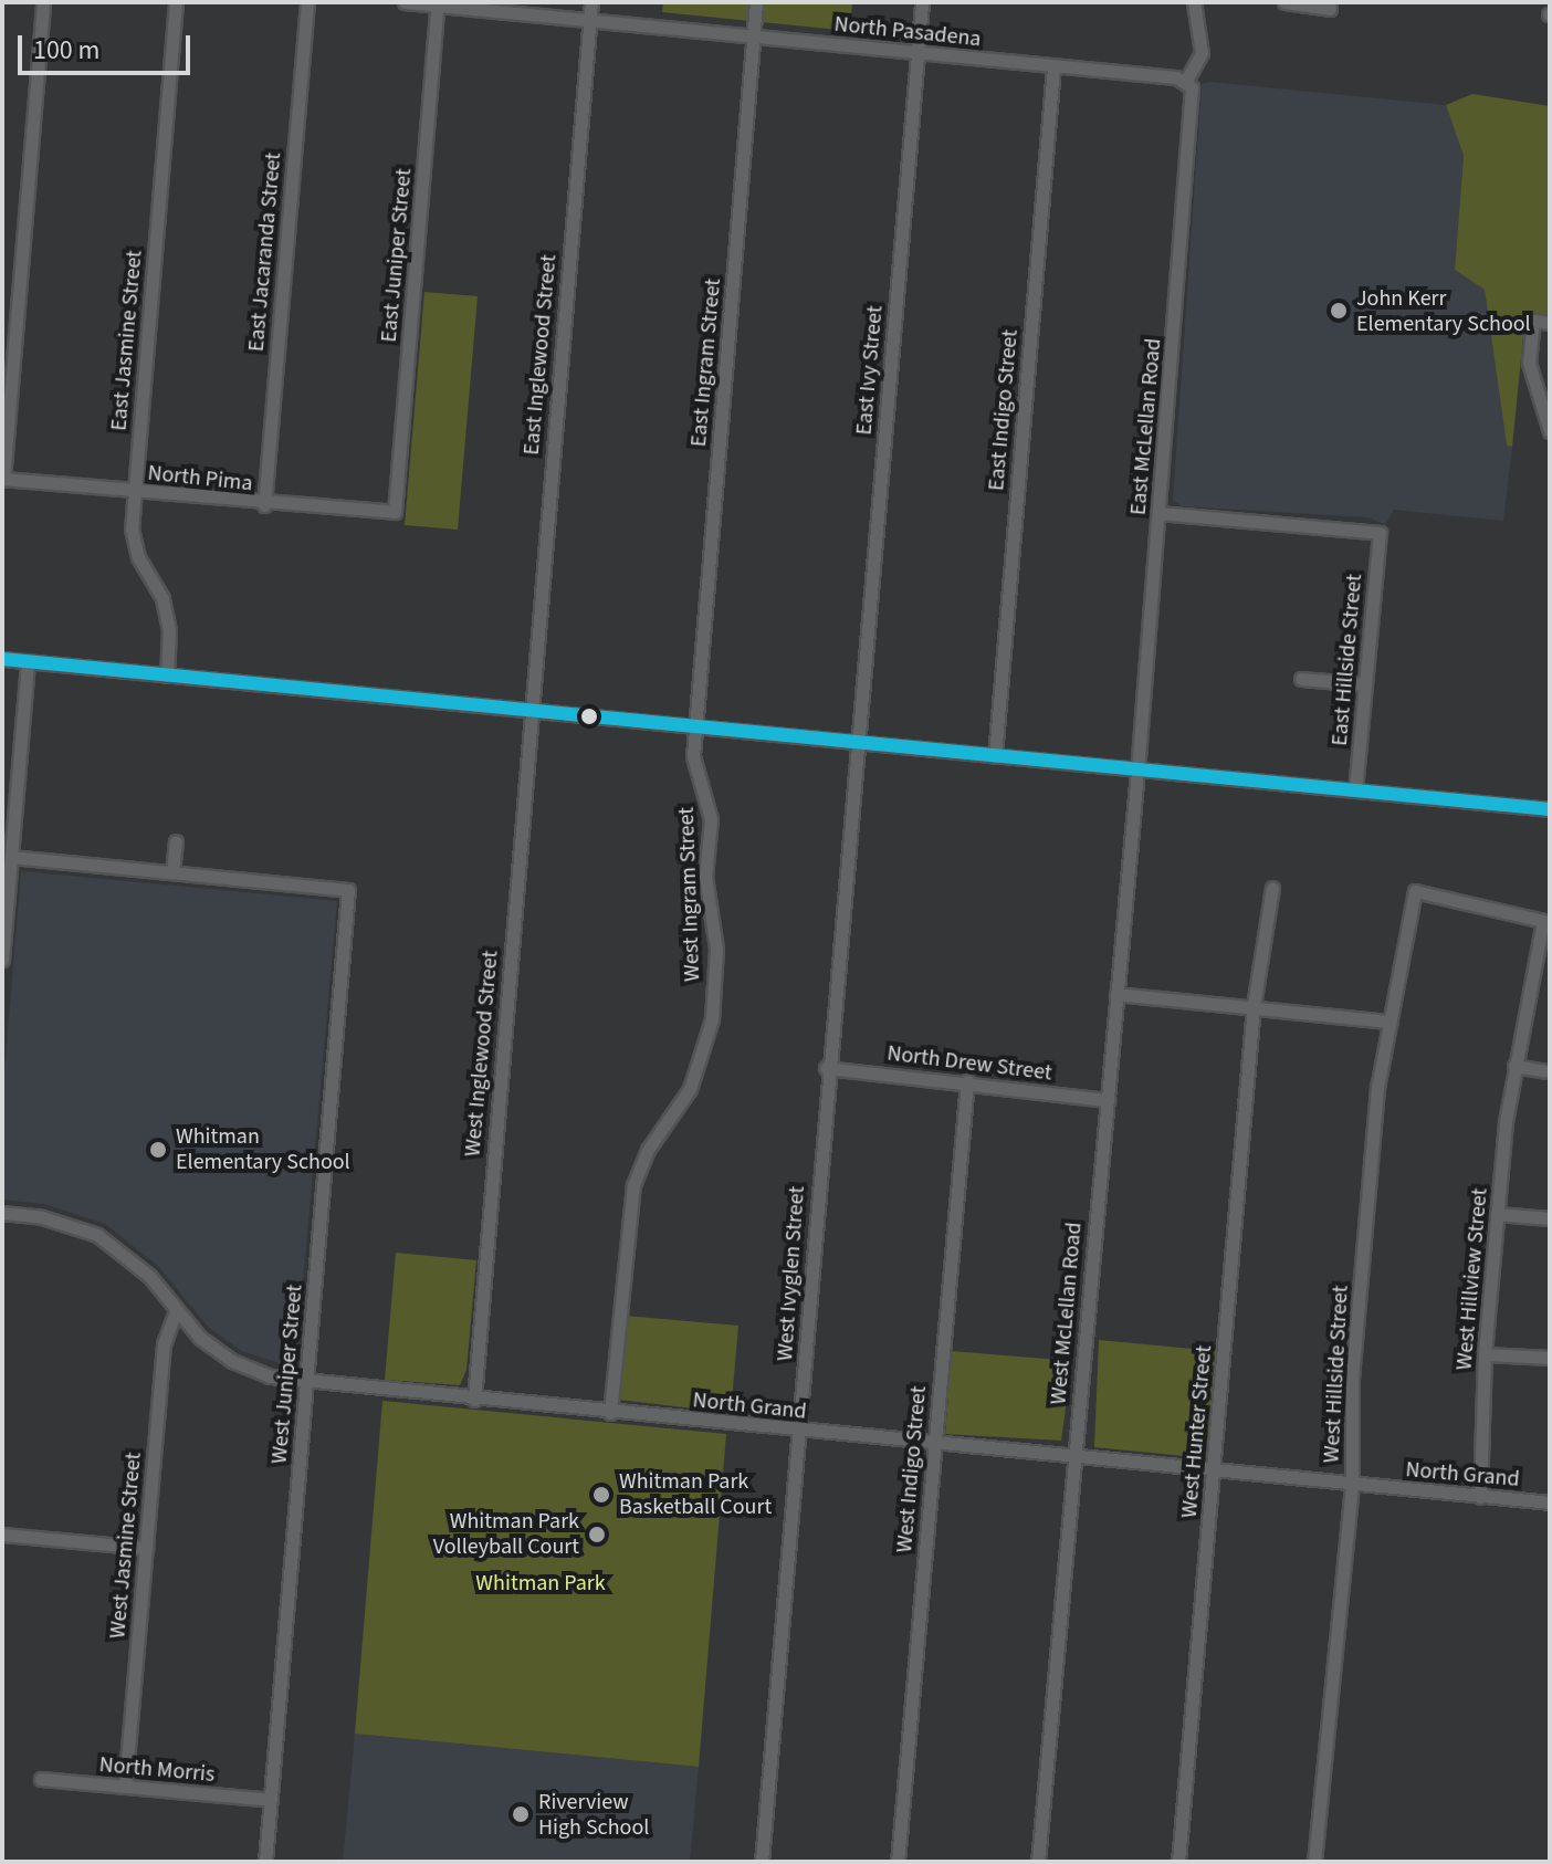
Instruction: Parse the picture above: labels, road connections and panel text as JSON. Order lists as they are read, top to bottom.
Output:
{
  "streets": {
    "street": [
      "North Pasadena",
      "East Jacaranda Street",
      "East Juniper Street",
      "East Jasmine Street",
      "East Inglewood Street",
      "East Ingram Street",
      "East Ivy Street",
      "East Indigo Street",
      "East McLellan Road",
      "North Pima",
      "East Hillside Street",
      "West Ingram Street",
      "West Inglewood Street",
      "North Drew Street",
      "West Ivyglen Street",
      "West Hillview Street",
      "West McLellan Road",
      "West Juniper Street",
      "West Hillside Street",
      "North Grand",
      "West Hunter Street",
      "West Indigo Street",
      "West Jasmine Street",
      "North Morris"
    ]
  },
  "crossings": [
    ["North Pasadena", "East Juniper Street"],
    ["North Pasadena", "East Inglewood Street"],
    ["North Pasadena", "East Ingram Street"],
    ["North Pasadena", "East Ivy Street"],
    ["North Pasadena", "East Indigo Street"],
    ["North Pasadena", "East McLellan Road"],
    ["East Jacaranda Street", "North Pima"],
    ["East Juniper Street", "North Pima"],
    ["East Jasmine Street", "North Pima"],
    ["East Inglewood Street", "West Inglewood Street"],
    ["East Ingram Street", "West Ingram Street"],
    ["East Ivy Street", "West Ivyglen Street"],
    ["East McLellan Road", "East Hillside Street"],
    ["East McLellan Road", "West McLellan Road"],
    ["West Ingram Street", "North Grand"],
    ["West Inglewood Street", "North Grand"],
    ["North Drew Street", "West Ivyglen Street"],
    ["North Drew Street", "West McLellan Road"],
    ["North Drew Street", "West Indigo Street"],
    ["West Ivyglen Street", "North Grand"],
    ["West Hillview Street", "West Hillside Street"],
    ["West Hillview Street", "North Grand"],
    ["West McLellan Road", "North Grand"],
    ["West Juniper Street", "North Grand"],
    ["West Juniper Street", "North Morris"],
    ["West Hillside Street", "North Grand"],
    ["North Grand", "West Hunter Street"],
    ["North Grand", "West Indigo Street"],
    ["North Grand", "West Jasmine Street"],
    ["West Jasmine Street", "North Morris"]
  ],
  "parks": ["Whitman Park"],
  "places": [
    "John Kerr Elementary School",
    "Whitman Elementary School",
    "Whitman Park Basketball Court",
    "Whitman Park Volleyball Court",
    "Riverview High School"
  ],
  "scale_bar": "100 m"
}
